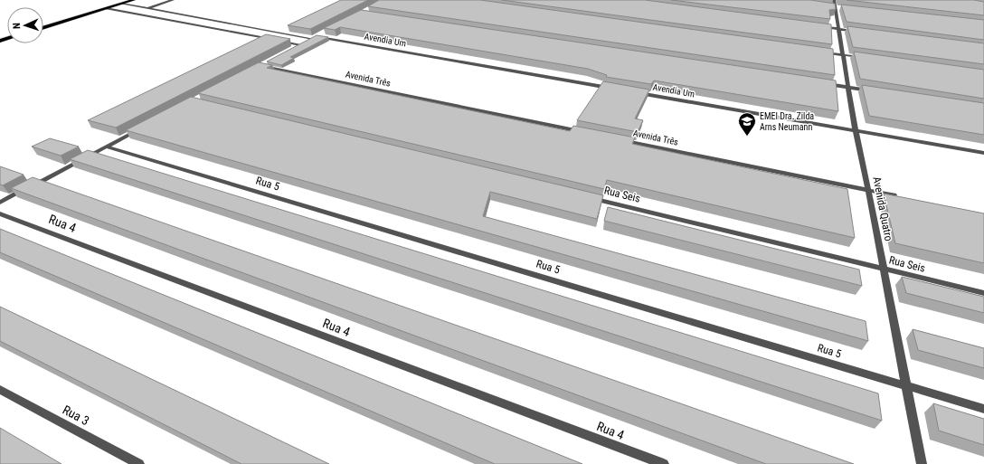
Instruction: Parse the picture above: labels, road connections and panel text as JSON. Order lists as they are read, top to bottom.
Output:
{
  "streets": {
    "street": [
      "Avendia Um",
      "Avenida Três",
      "Rua 5",
      "Rua Seis",
      "Avenida Quatro",
      "Rua 4",
      "Rua 3"
    ]
  },
  "crossings": [
    ["Avendia Um", "Avenida Quatro"],
    ["Avenida Três", "Avenida Quatro"],
    ["Rua 5", "Avenida Quatro"],
    ["Rua Seis", "Avenida Quatro"]
  ],
  "places": {
    "school or university": ["EMEI Dra. Zilda Arns Neumann"]
  },
  "north": "left"
}
